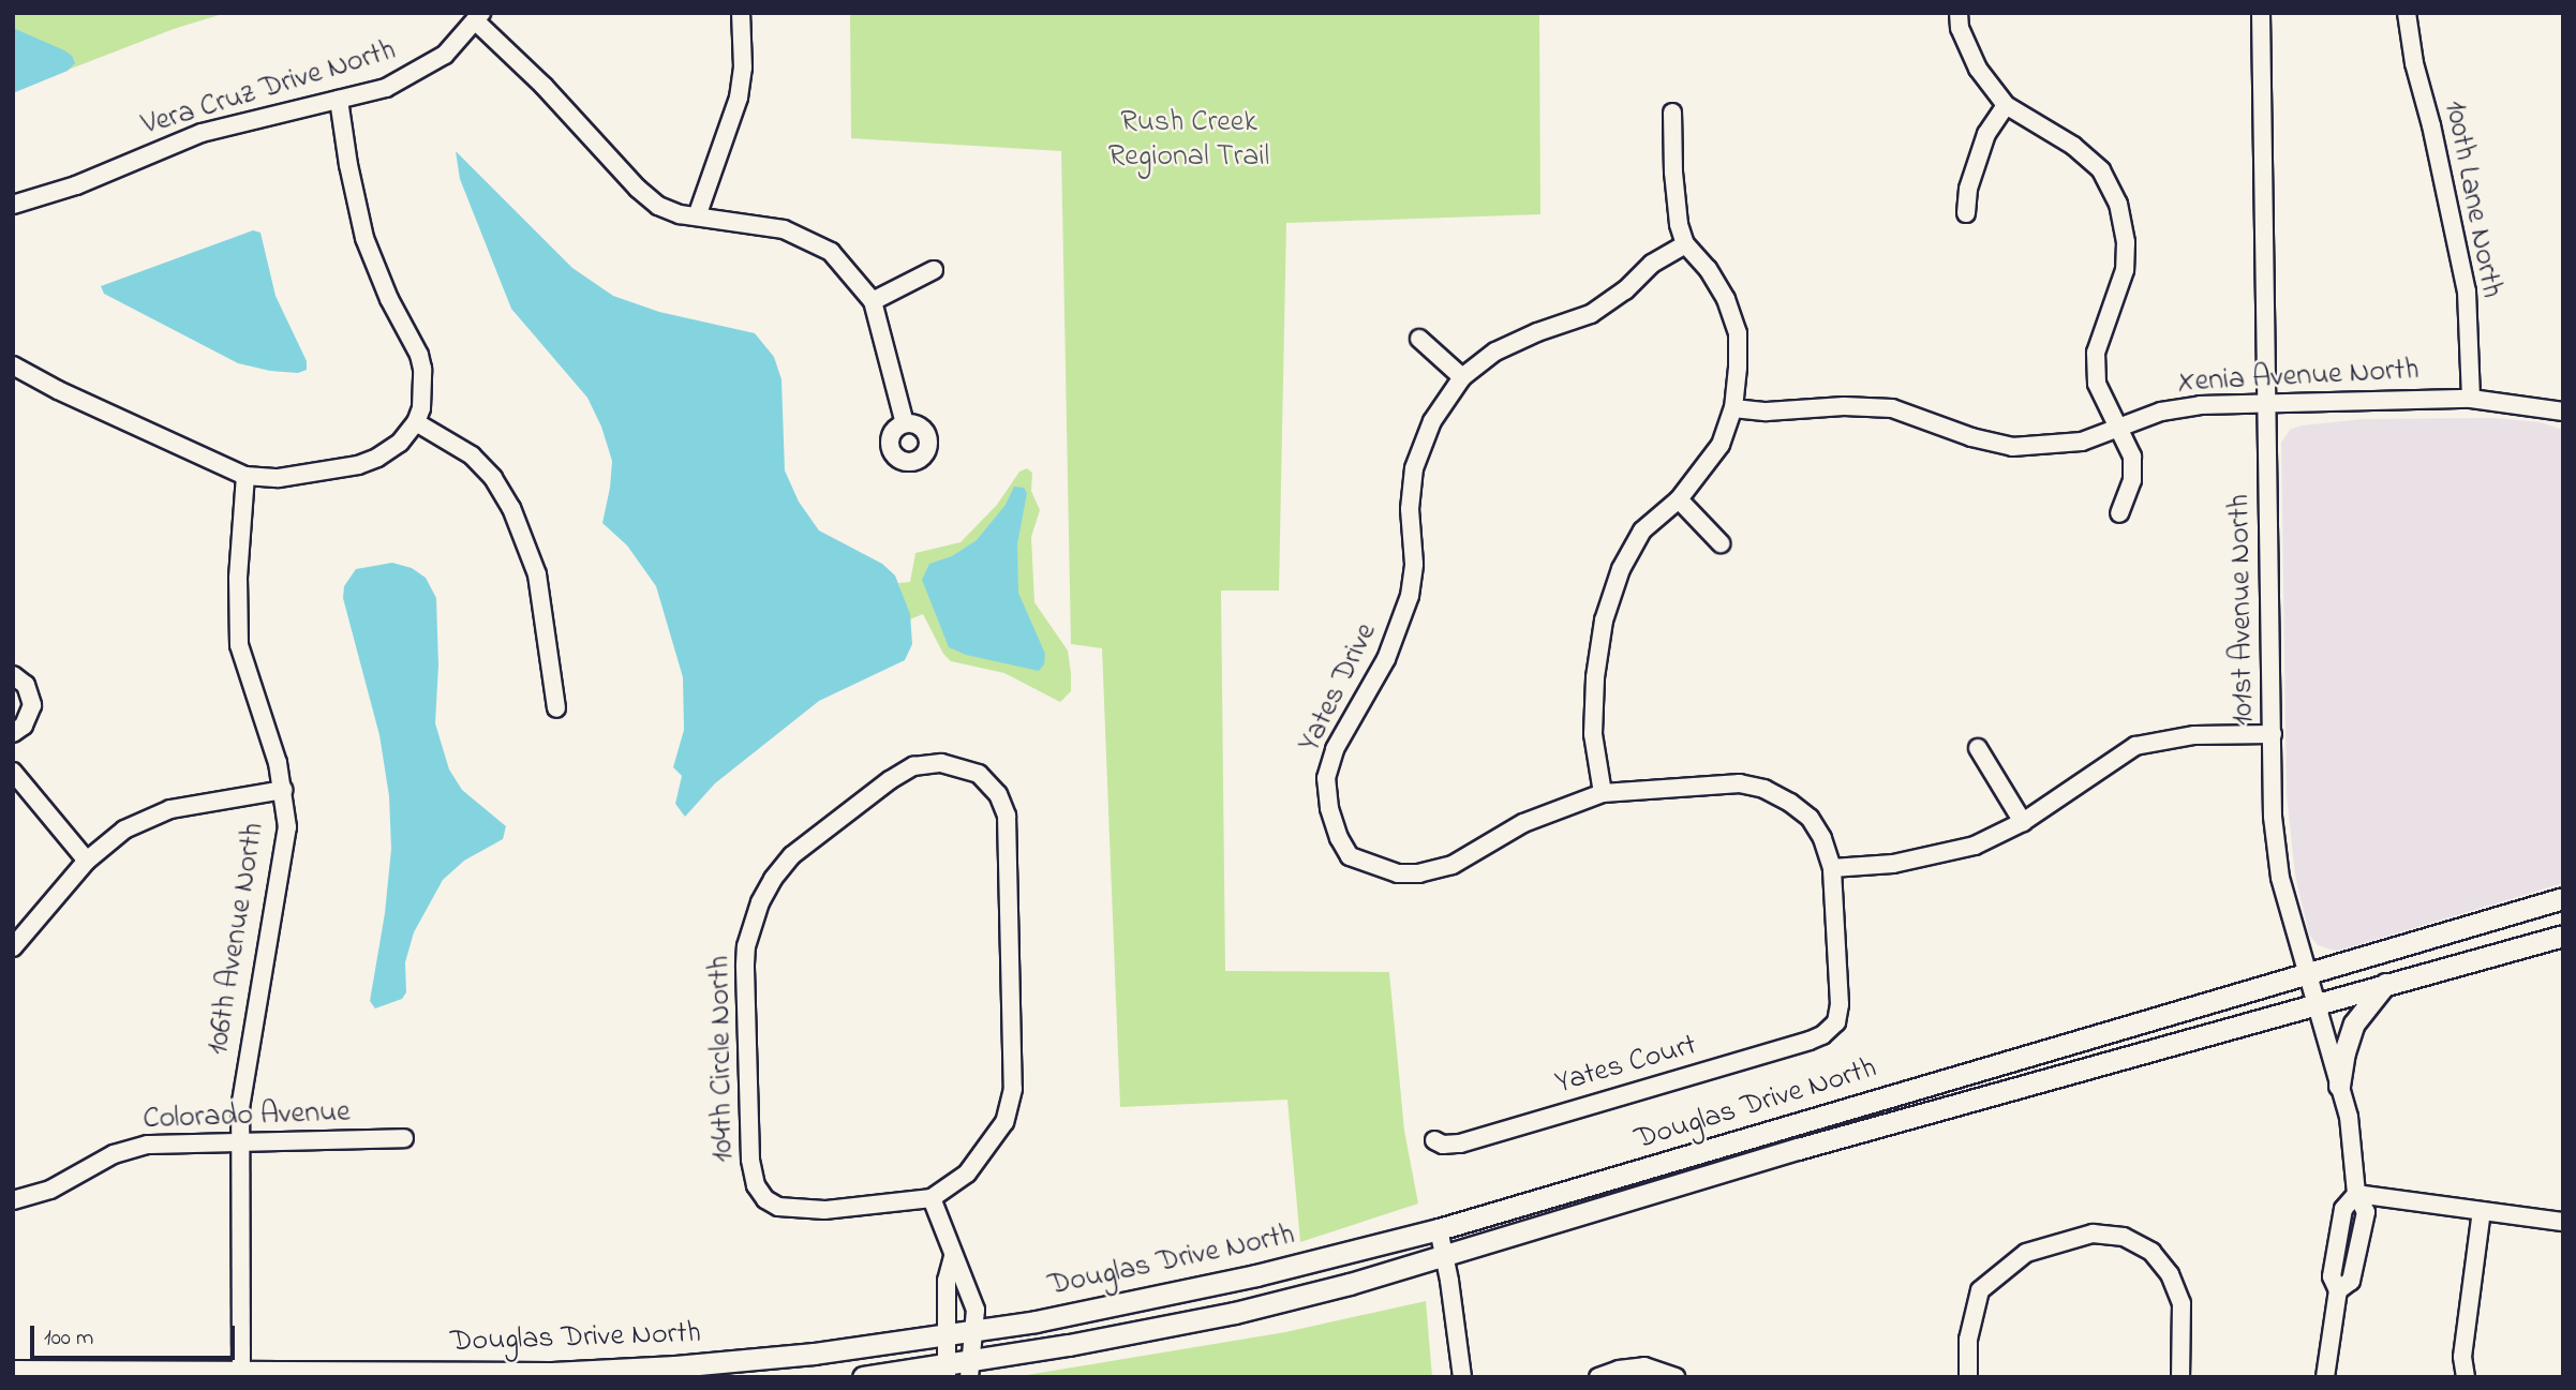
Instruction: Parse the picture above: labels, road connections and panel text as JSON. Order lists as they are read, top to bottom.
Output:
{
  "streets": {
    "main road": ["Douglas Drive North"],
    "street": [
      "Vera Cruz Drive North",
      "100th Lane North",
      "Xenia Avenue North",
      "101st Avenue North",
      "Yates Drive",
      "106th Avenue North",
      "104th Circle North",
      "Yates Court",
      "Colorado Avenue"
    ]
  },
  "crossings": [
    ["100th Lane North", "Xenia Avenue North"],
    ["Xenia Avenue North", "101st Avenue North"],
    ["101st Avenue North", "Douglas Drive North"],
    ["Yates Drive", "Yates Court"],
    ["106th Avenue North", "Douglas Drive North"],
    ["106th Avenue North", "Colorado Avenue"]
  ],
  "parks": ["Rush Creek Regional Trail"],
  "scale_bar": "100 m"
}
